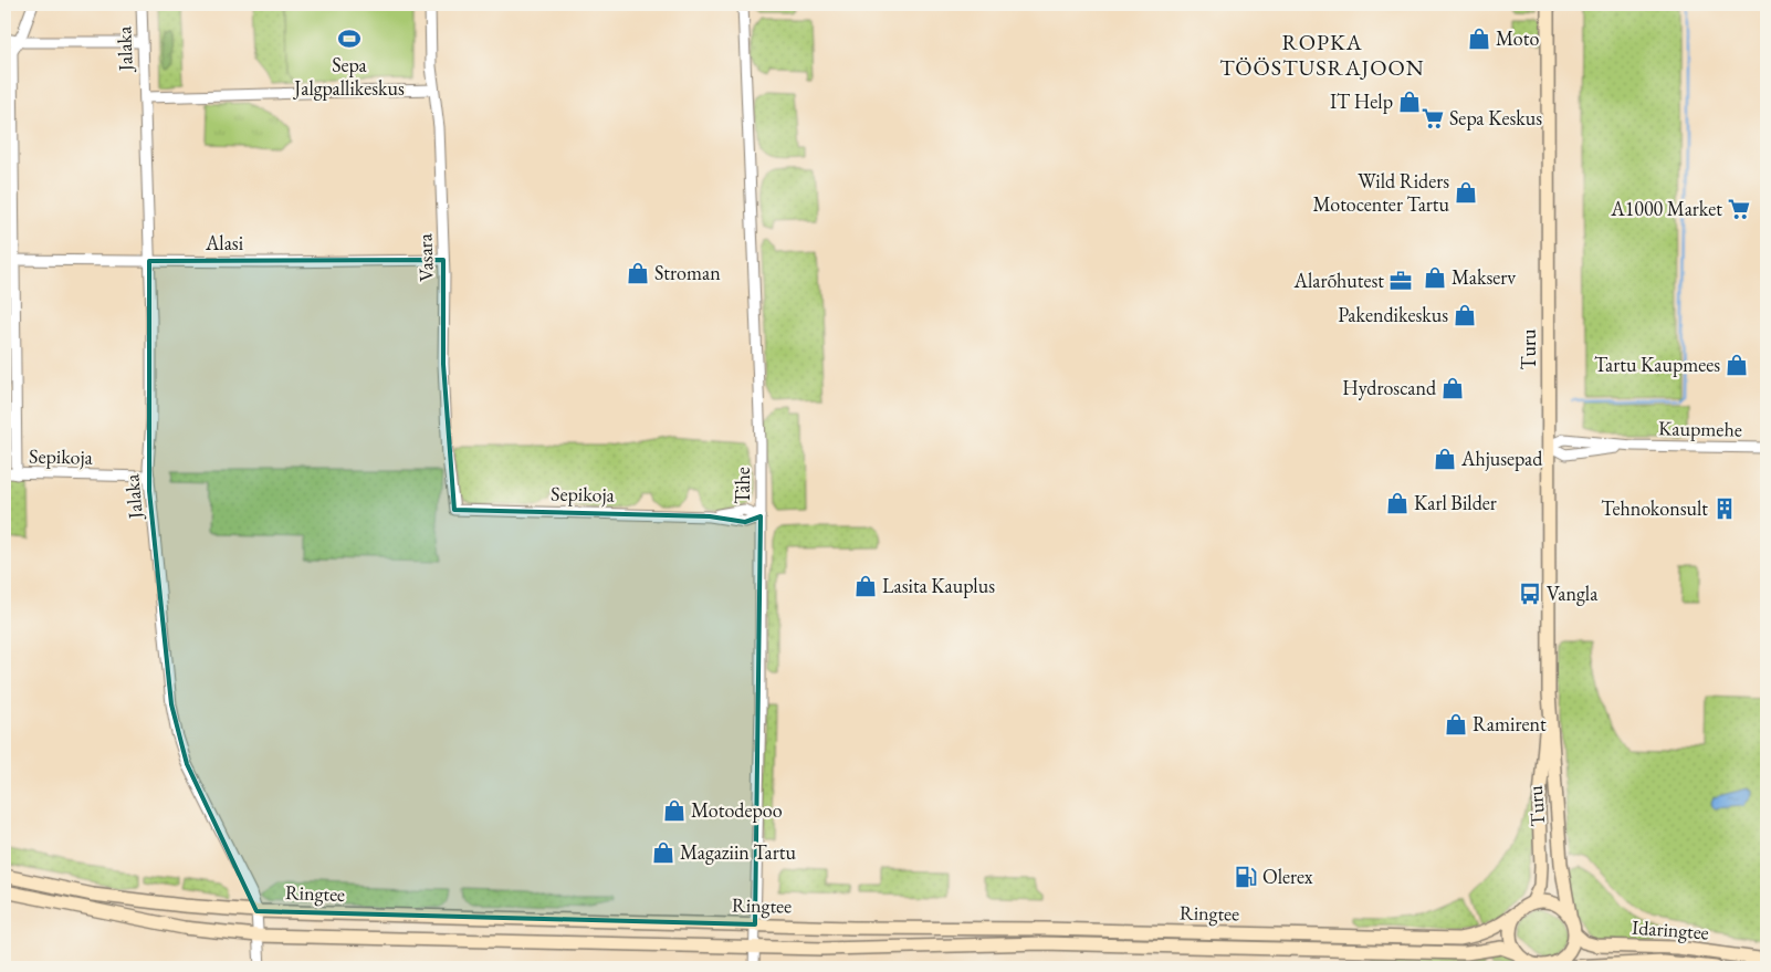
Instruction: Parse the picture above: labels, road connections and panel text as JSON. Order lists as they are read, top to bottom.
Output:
{
  "streets": {
    "main road": ["Turu", "Ringtee", "Idaringtee"],
    "street": [
      "Jalaka",
      "Alasi",
      "Vasara",
      "Kaupmehe",
      "Sepikoja",
      "Tähe"
    ]
  },
  "crossings": [
    ["Jalaka", "Alasi"],
    ["Jalaka", "Sepikoja"],
    ["Jalaka", "Ringtee"],
    ["Alasi", "Vasara"],
    ["Vasara", "Sepikoja"],
    ["Turu", "Kaupmehe"],
    ["Turu", "Ringtee"],
    ["Turu", "Idaringtee"],
    ["Sepikoja", "Tähe"],
    ["Tähe", "Ringtee"],
    ["Ringtee", "Idaringtee"]
  ],
  "districts": ["ROPKA TÖÖSTUSRAJOON"],
  "places": {
    "sports": ["Sepa Jalgpallikeskus"],
    "shop": [
      "Moto",
      "IT Help",
      "Wild Riders Motocenter Tartu",
      "Stroman",
      "Makserv",
      "Pakendikeskus",
      "Tartu Kaupmees",
      "Hydroscand",
      "Ahjusepad",
      "Karl Bilder",
      "Lasita Kauplus",
      "Ramirent",
      "Motodepoo",
      "Magaziin Tartu"
    ],
    "supermarket": ["Sepa Keskus", "A1000 Market"],
    "office": ["Alarõhutest"],
    "building": ["Tehnokonsult"],
    "bus stop": ["Vangla"],
    "fuel station": ["Olerex"]
  }
}
